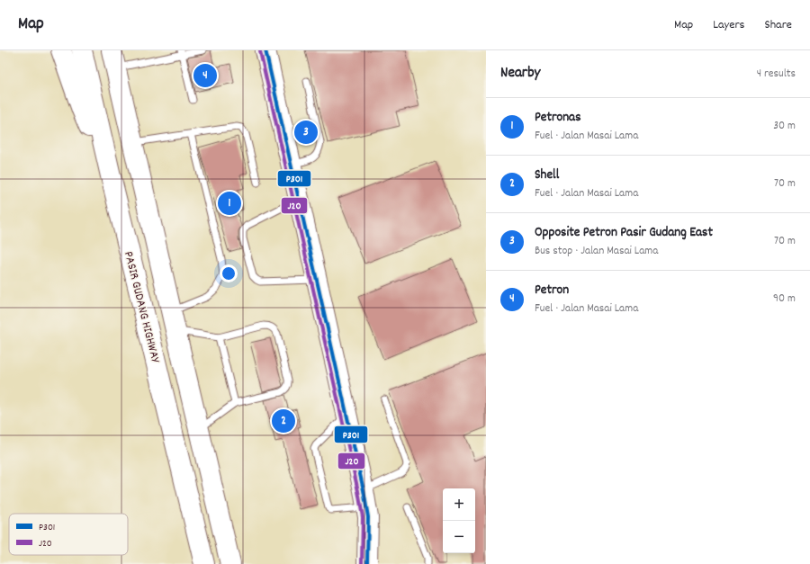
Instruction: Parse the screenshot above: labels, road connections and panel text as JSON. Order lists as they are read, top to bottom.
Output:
{
  "streets": {
    "main road": ["PASIR GUDANG HIGHWAY"]
  },
  "lines": ["transit line P301", "transit line J20"],
  "legend": ["P301", "J20"],
  "page": {
    "header": "Map",
    "nav": ["Map", "Layers", "Share"],
    "heading": ["Nearby", "4 results"],
    "pins": [
      "4",
      "3",
      "1",
      "2"
    ],
    "list": [
      {
        "mark": "1",
        "name": "Petronas",
        "note": "Fuel · Jalan Masai Lama",
        "value": "30 m"
      },
      {
        "mark": "2",
        "name": "Shell",
        "note": "Fuel · Jalan Masai Lama",
        "value": "70 m"
      },
      {
        "mark": "3",
        "name": "Opposite Petron Pasir Gudang East",
        "note": "Bus stop · Jalan Masai Lama",
        "value": "70 m"
      },
      {
        "mark": "4",
        "name": "Petron",
        "note": "Fuel · Jalan Masai Lama",
        "value": "90 m"
      }
    ],
    "map_buttons": ["+", "−"]
  }
}
